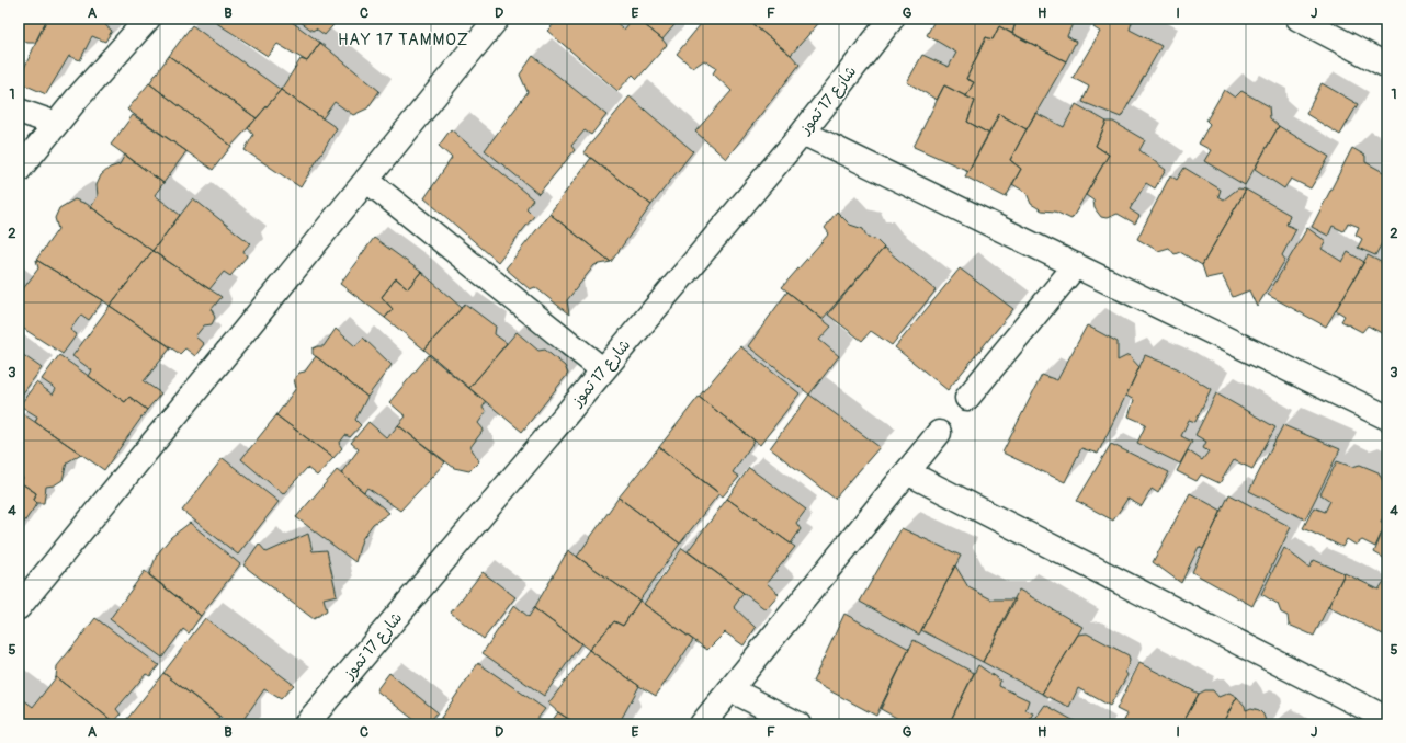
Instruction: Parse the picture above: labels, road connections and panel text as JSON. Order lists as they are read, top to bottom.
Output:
{
  "streets": {
    "street": ["شارع 17 تموز"]
  },
  "districts": ["HAY 17 TAMMOZ"],
  "grid": {
    "columns": [
      "A",
      "B",
      "C",
      "D",
      "E",
      "F",
      "G",
      "H",
      "I",
      "J"
    ],
    "rows": [
      "1",
      "2",
      "3",
      "4",
      "5"
    ]
  }
}
